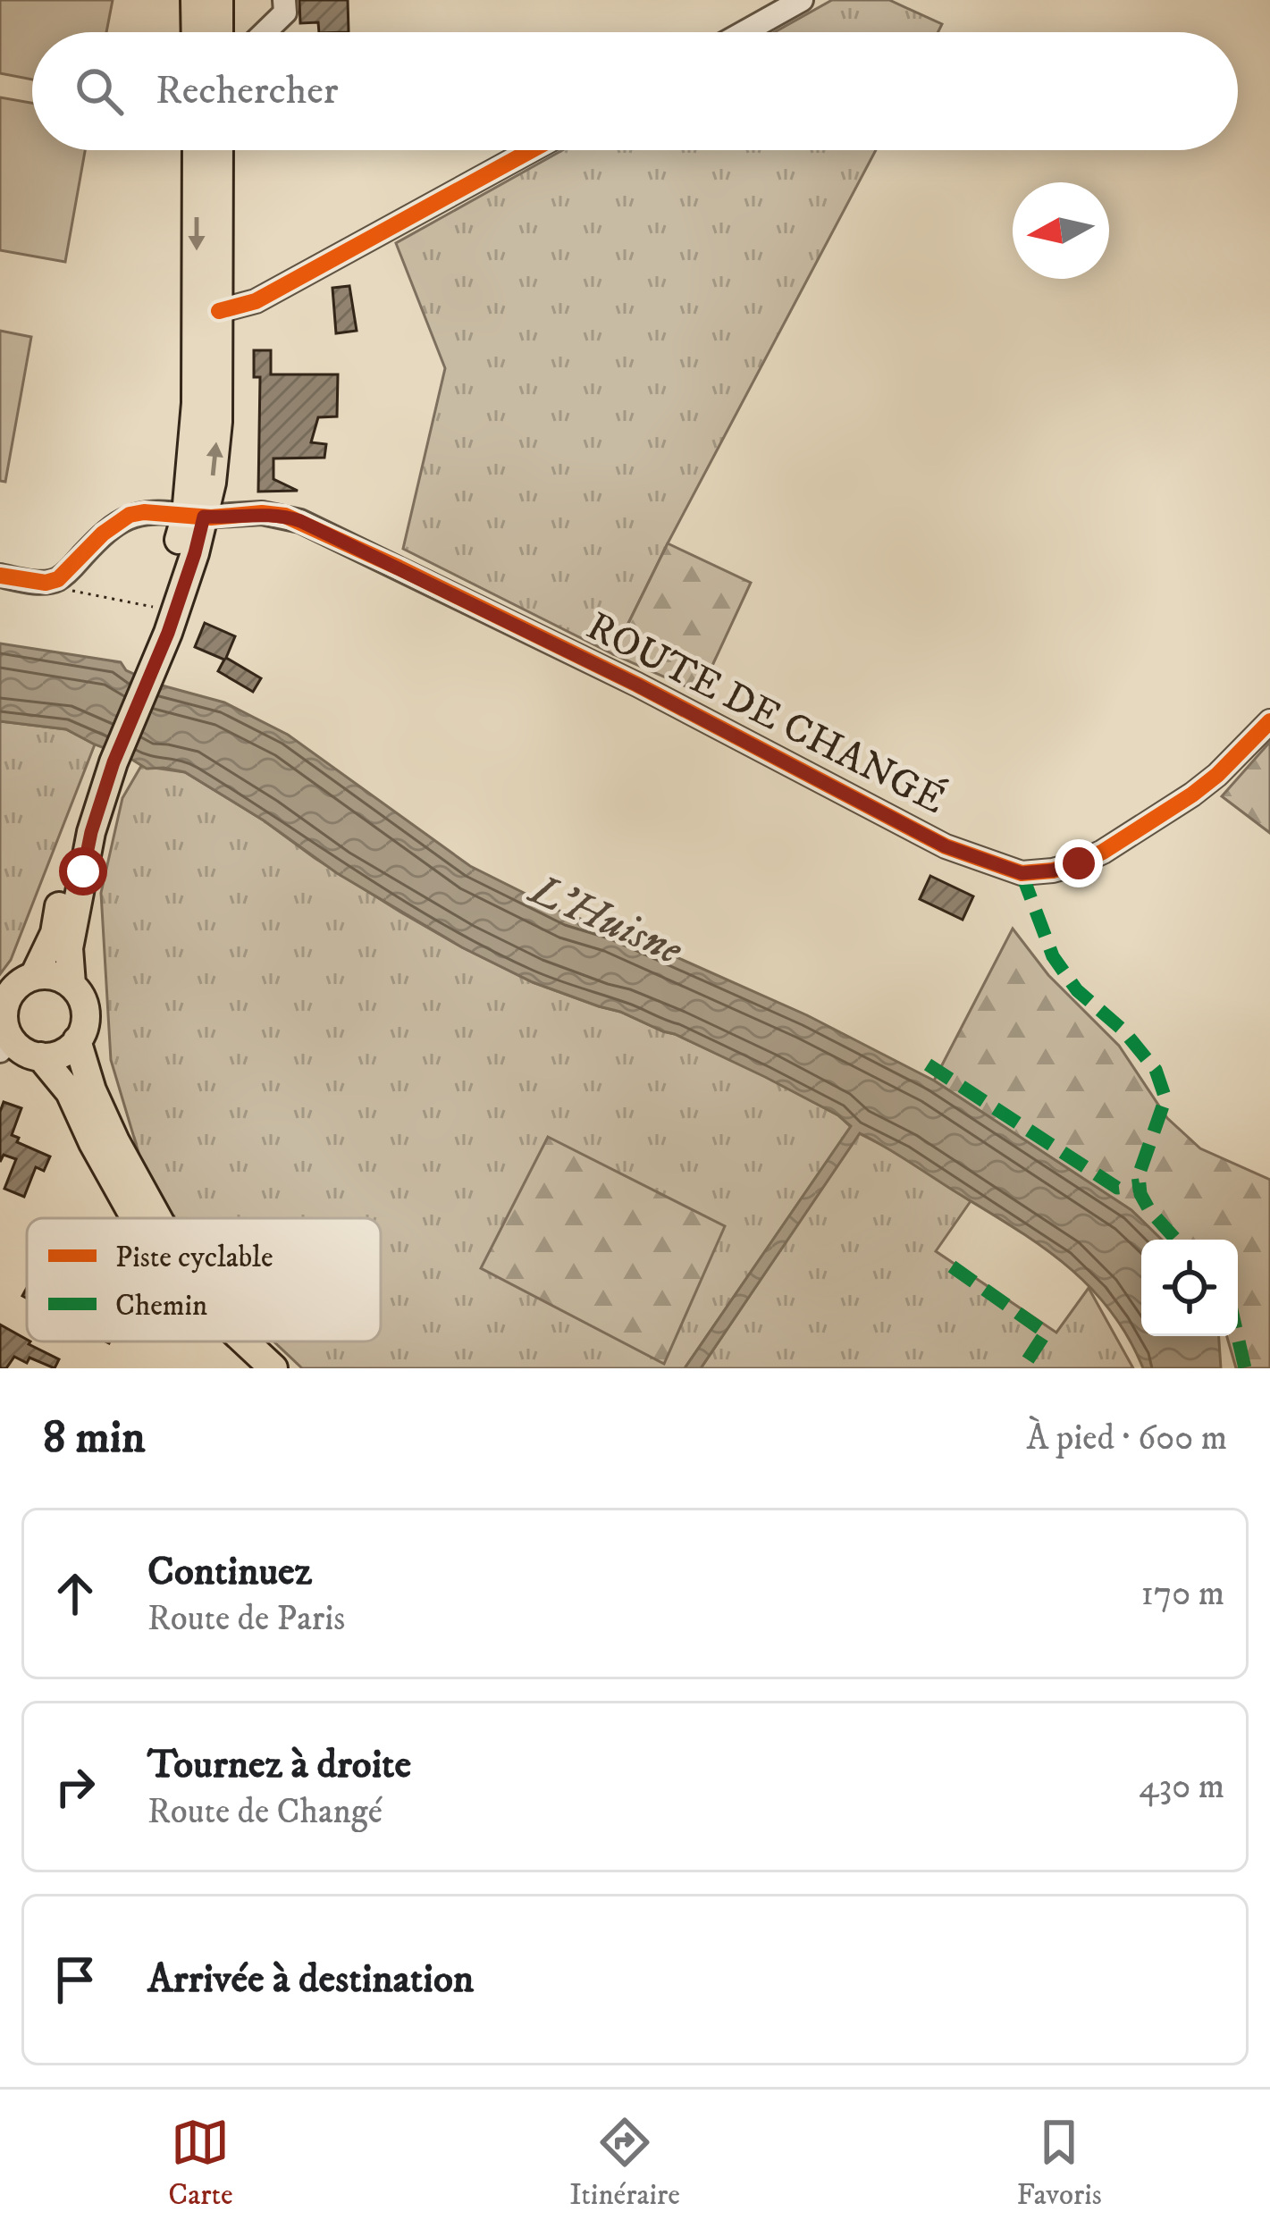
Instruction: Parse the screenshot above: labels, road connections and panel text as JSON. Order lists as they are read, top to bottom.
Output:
{
  "streets": {
    "street": ["ROUTE DE CHANGÉ"]
  },
  "water": ["L'Huisne"],
  "legend": ["Piste cyclable", "Chemin"],
  "north": "left",
  "page": {
    "search": "Rechercher",
    "heading": ["8 min", "À pied · 600 m"],
    "list": [
      ["Continuez", "Route de Paris", "170 m"],
      ["Tournez à droite", "Route de Changé", "430 m"],
      "Arrivée à destination"
    ],
    "nav": ["Carte", "Itinéraire", "Favoris"]
  }
}
